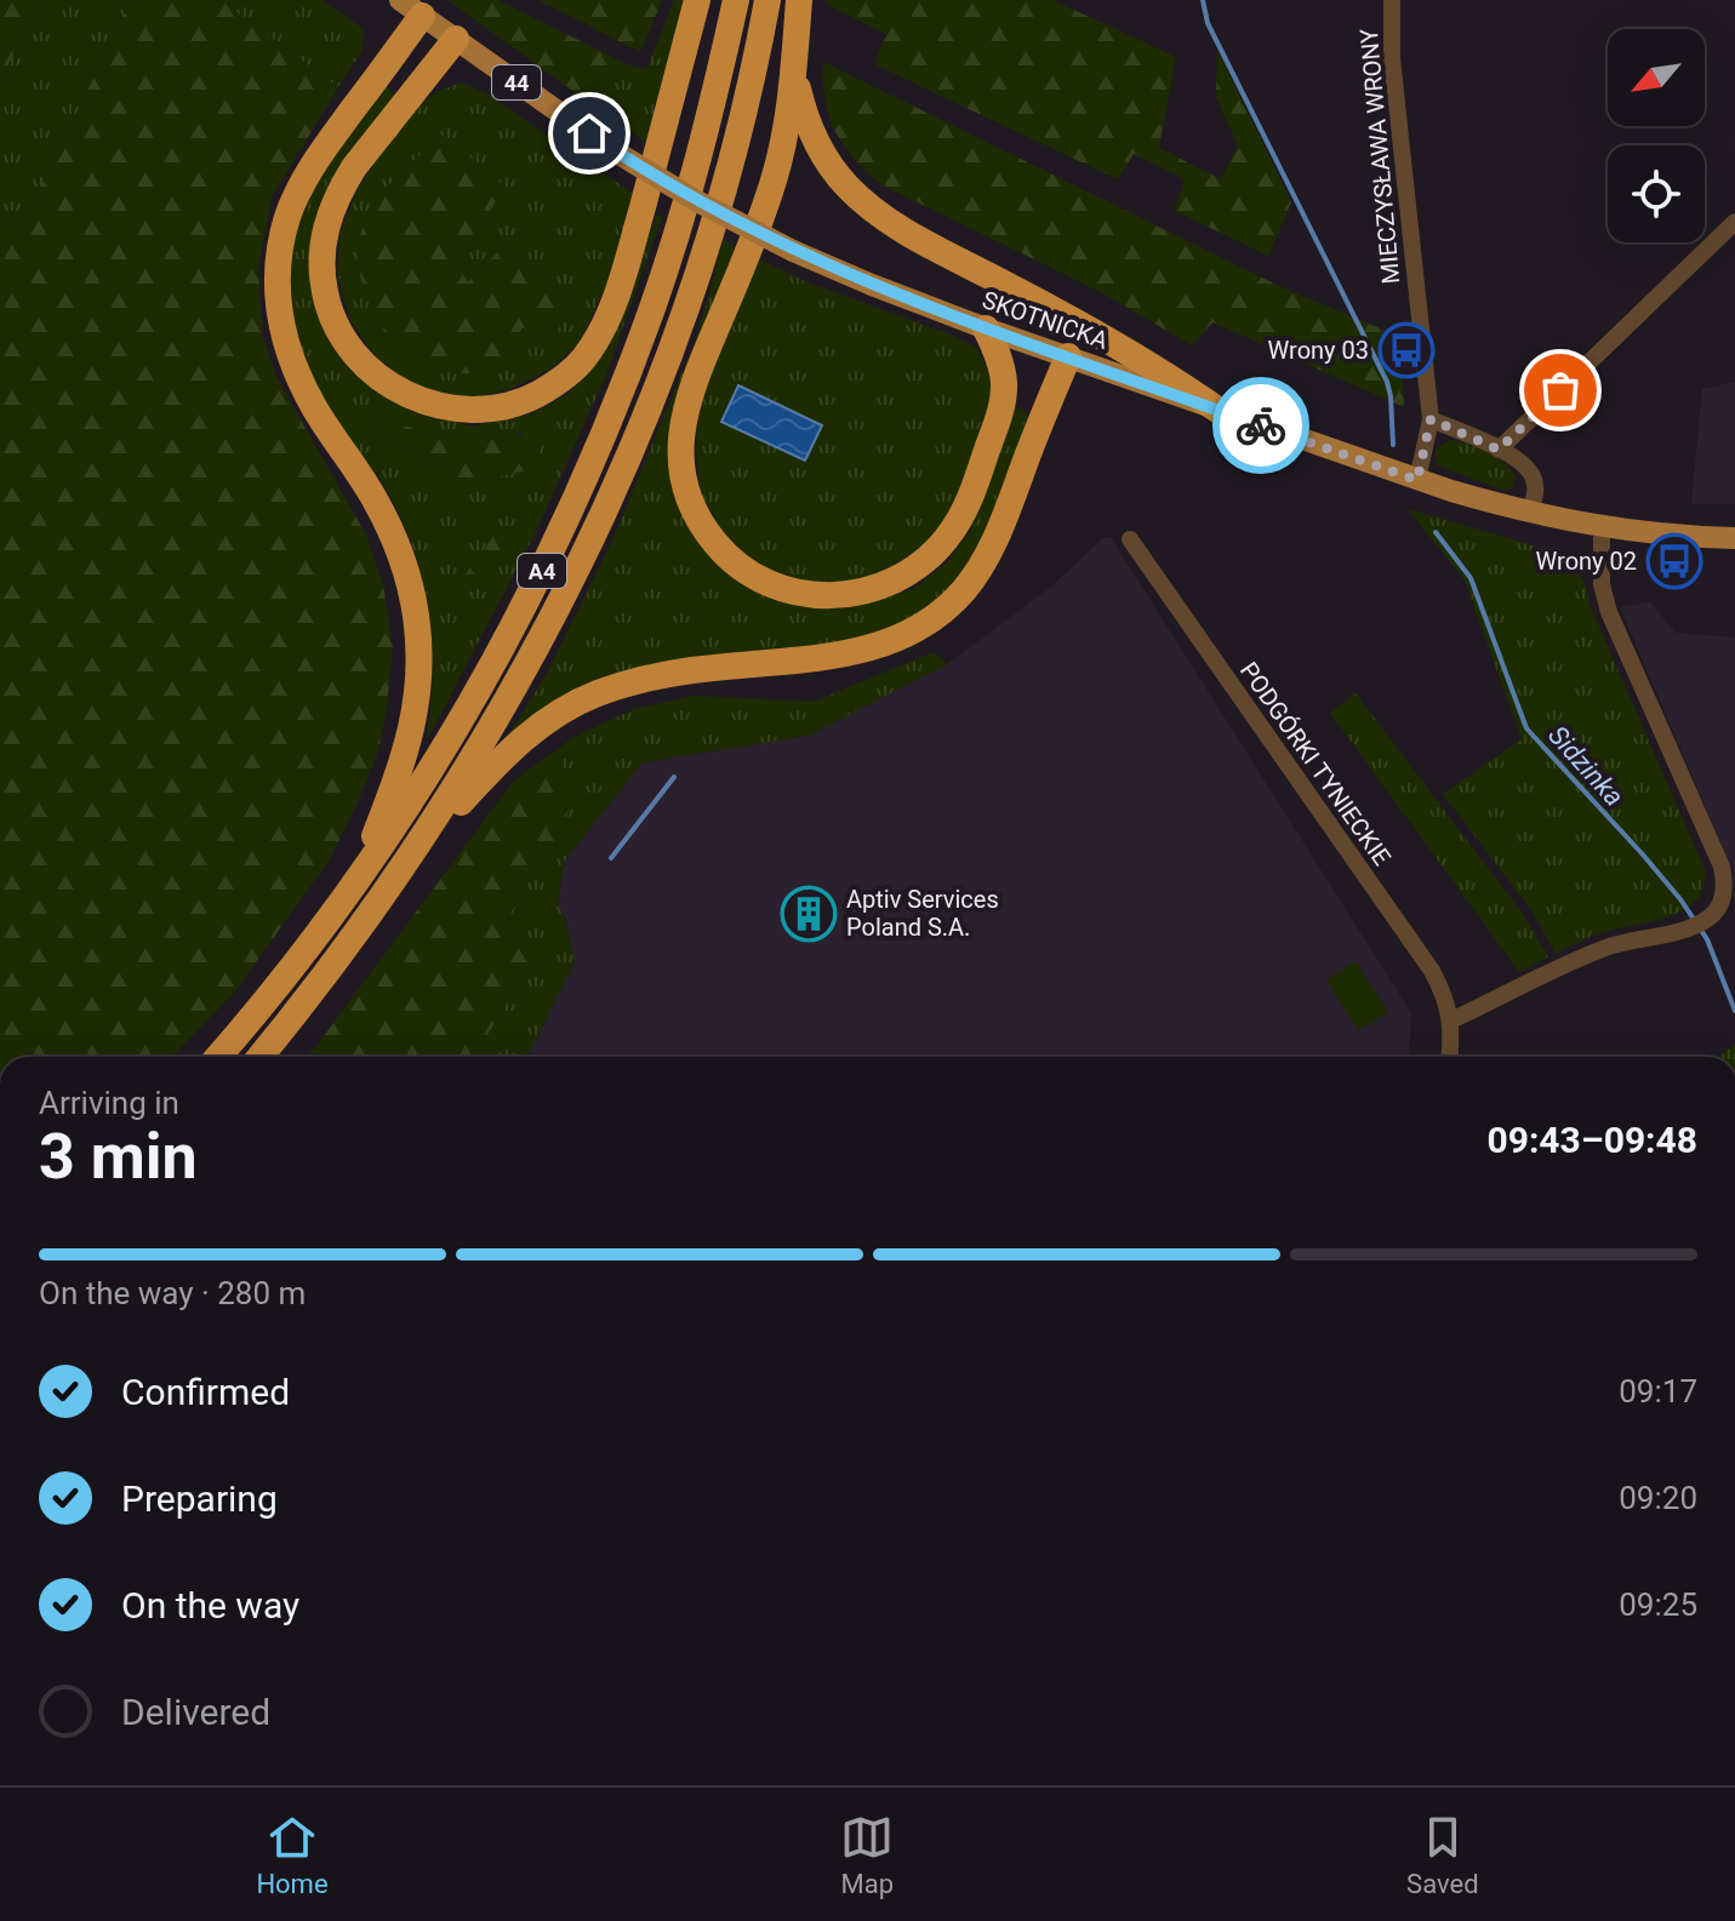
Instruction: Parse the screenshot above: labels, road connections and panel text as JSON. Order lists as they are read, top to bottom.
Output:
{
  "streets": {
    "highway": ["A4"],
    "main road": ["44", "SKOTNICKA"],
    "street": ["MIECZYSŁAWA WRONY", "PODGÓRKI TYNIECKIE"]
  },
  "crossings": [
    ["MIECZYSŁAWA WRONY", "SKOTNICKA"]
  ],
  "water": ["Sidzinka"],
  "places": {
    "bus stop": ["Wrony 03", "Wrony 02"],
    "building": ["Aptiv Services Poland S.A."]
  },
  "north": "bottom left",
  "page": {
    "heading": ["3 min", "Arriving in", "09:43–09:48"],
    "bar": "On the way · 280 m",
    "list": [
      ["Confirmed", "09:17"],
      ["Preparing", "09:20"],
      ["On the way", "09:25"],
      "Delivered"
    ],
    "tabs": ["Home", "Map", "Saved"]
  }
}
